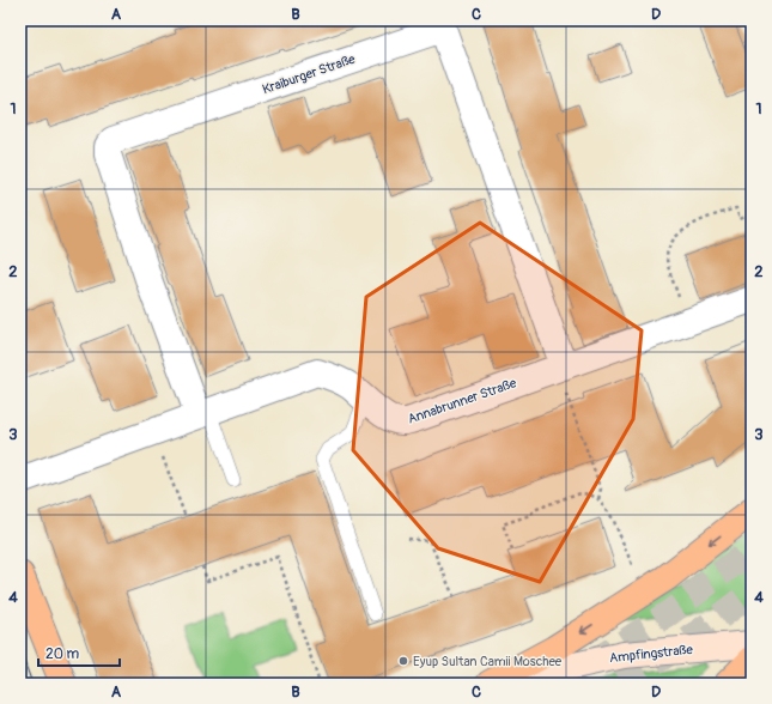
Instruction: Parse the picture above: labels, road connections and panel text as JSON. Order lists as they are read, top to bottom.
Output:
{
  "streets": {
    "main road": ["Ampfingstraße"],
    "street": ["Kraiburger Straße", "Annabrunner Straße"]
  },
  "crossings": [
    ["Kraiburger Straße", "Annabrunner Straße"]
  ],
  "places": ["Eyup Sultan Camii Moschee"],
  "scale_bar": "20 m",
  "grid": {
    "columns": [
      "A",
      "B",
      "C",
      "D"
    ],
    "rows": [
      "1",
      "2",
      "3",
      "4"
    ]
  }
}
